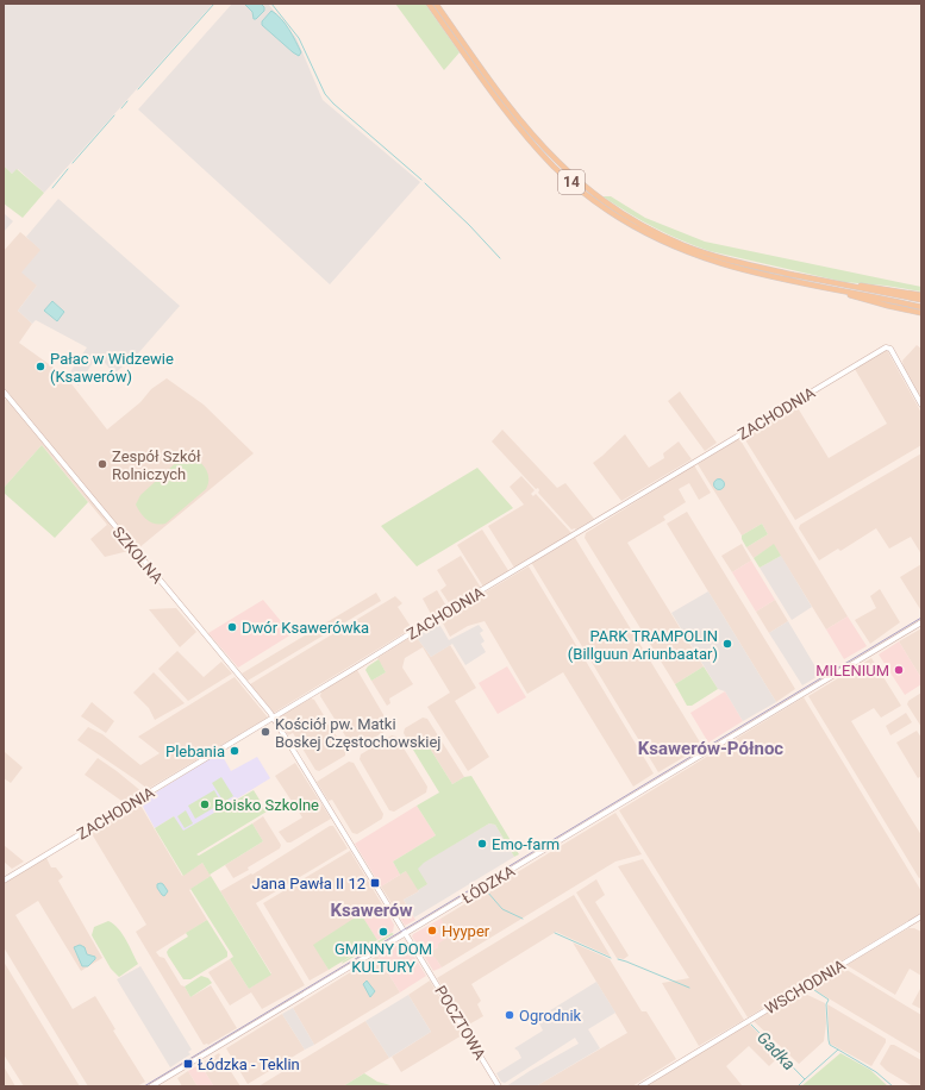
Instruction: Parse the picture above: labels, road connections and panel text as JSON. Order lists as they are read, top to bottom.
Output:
{
  "streets": {
    "main road": ["14"],
    "street": [
      "ZACHODNIA",
      "SZKOLNA",
      "ŁÓDZKA",
      "WSCHODNIA",
      "POCZTOWA"
    ]
  },
  "crossings": [
    ["ZACHODNIA", "SZKOLNA"],
    ["SZKOLNA", "ŁÓDZKA"],
    ["SZKOLNA", "POCZTOWA"],
    ["ŁÓDZKA", "POCZTOWA"]
  ],
  "districts": ["Ksawerów-Północ", "Ksawerów"],
  "water": ["Gadka"],
  "places": {
    "other": [
      "Pałac w Widzewie (Ksawerów)",
      "Zespół Szkół Rolniczych",
      "Dwór Ksawerówka",
      "PARK TRAMPOLIN (Billguun Ariunbaatar)",
      "MILENIUM",
      "Kościół pw. Matki Boskej Częstochowskiej",
      "Plebania",
      "Boisko Szkolne",
      "Emo-farm",
      "Hyyper",
      "GMINNY DOM KULTURY",
      "Ogrodnik"
    ],
    "transit": ["Jana Pawła II 12", "Łódzka - Teklin"]
  }
}
